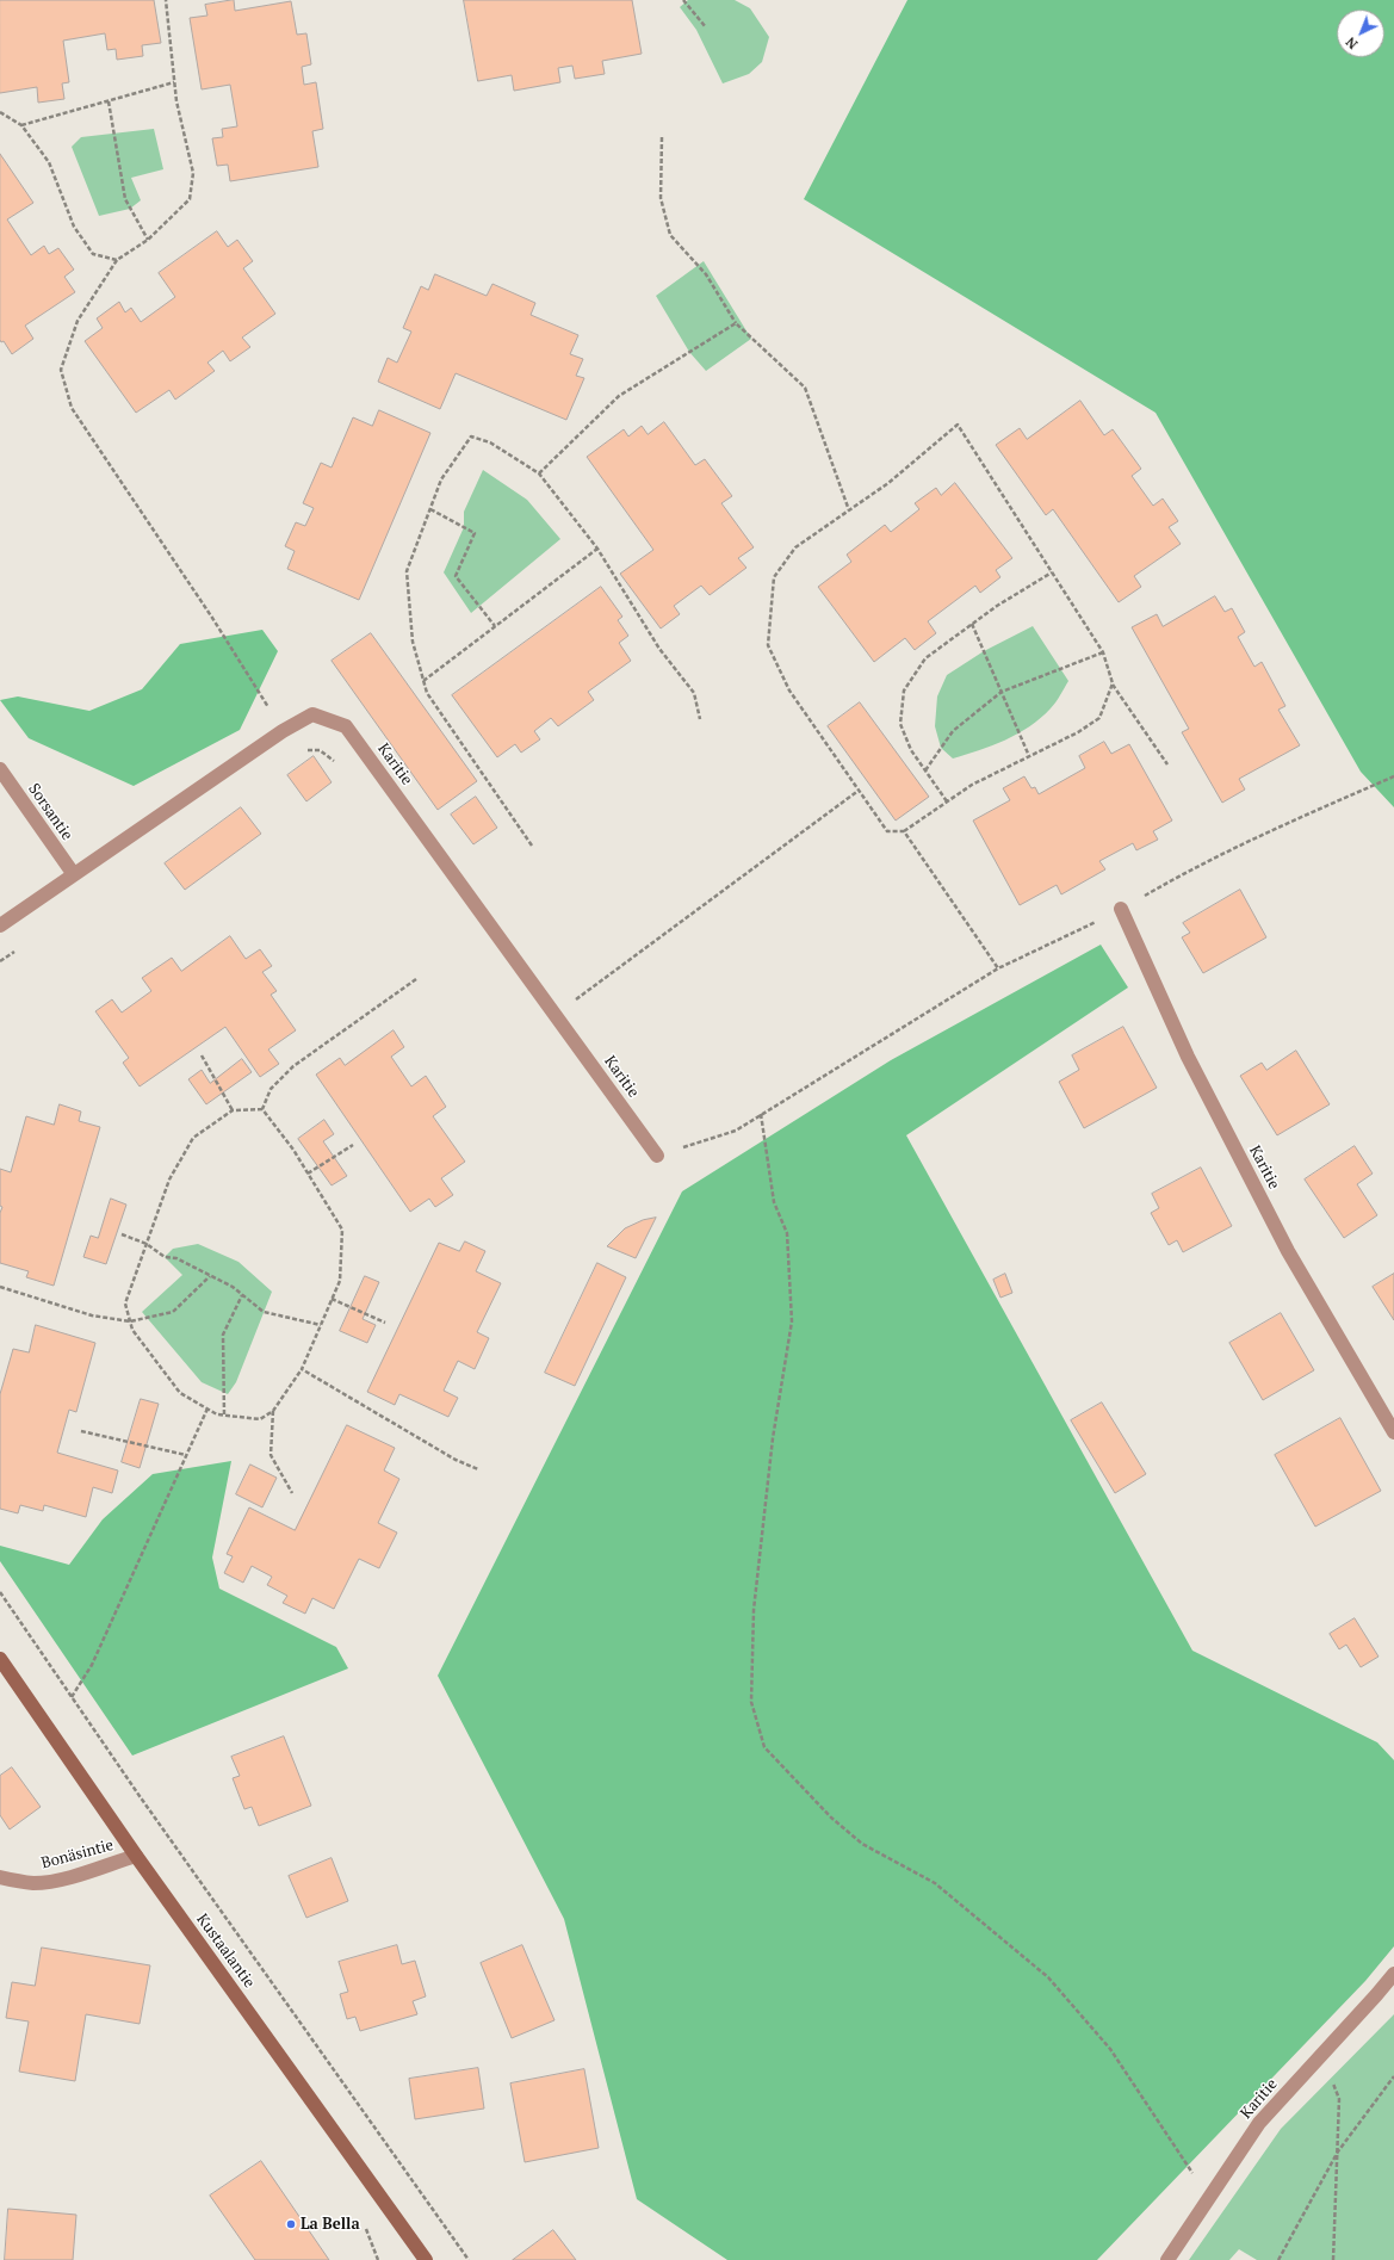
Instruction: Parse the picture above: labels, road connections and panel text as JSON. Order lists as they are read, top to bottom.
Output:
{
  "streets": {
    "main road": ["Kustaalantie"],
    "street": ["Karitie", "Sorsantie", "Bonäsintie"]
  },
  "crossings": [
    ["Karitie", "Sorsantie"],
    ["Bonäsintie", "Kustaalantie"]
  ],
  "places": ["La Bella"],
  "north": "bottom left"
}
